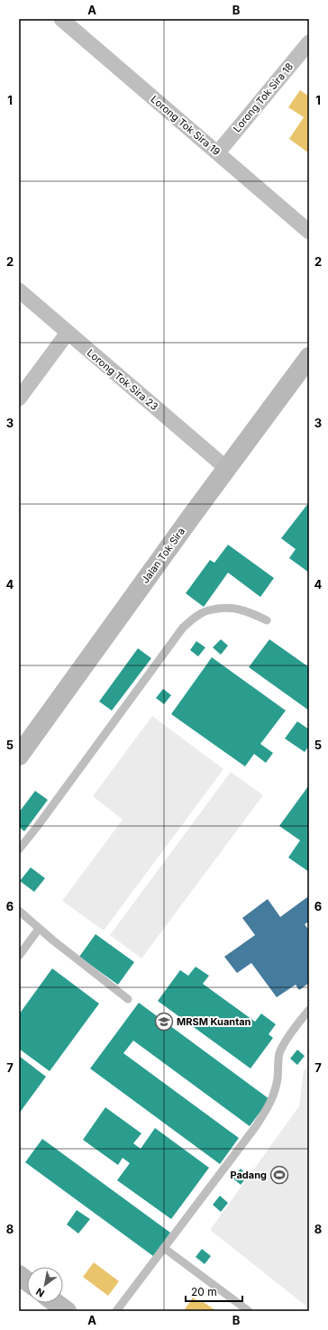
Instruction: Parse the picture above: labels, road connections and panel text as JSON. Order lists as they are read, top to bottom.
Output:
{
  "streets": {
    "street": [
      "Lorong Tok Sira 18",
      "Lorong Tok Sira 19",
      "Lorong Tok Sira 23",
      "Jalan Tok Sira"
    ]
  },
  "crossings": [
    ["Lorong Tok Sira 18", "Lorong Tok Sira 19"],
    ["Lorong Tok Sira 23", "Jalan Tok Sira"]
  ],
  "places": {
    "school or university": ["MRSM Kuantan"],
    "sports": ["Padang"]
  },
  "scale_bar": "20 m",
  "north": "bottom left",
  "grid": {
    "columns": ["A", "B"],
    "rows": [
      "1",
      "2",
      "3",
      "4",
      "5",
      "6",
      "7",
      "8"
    ]
  }
}
